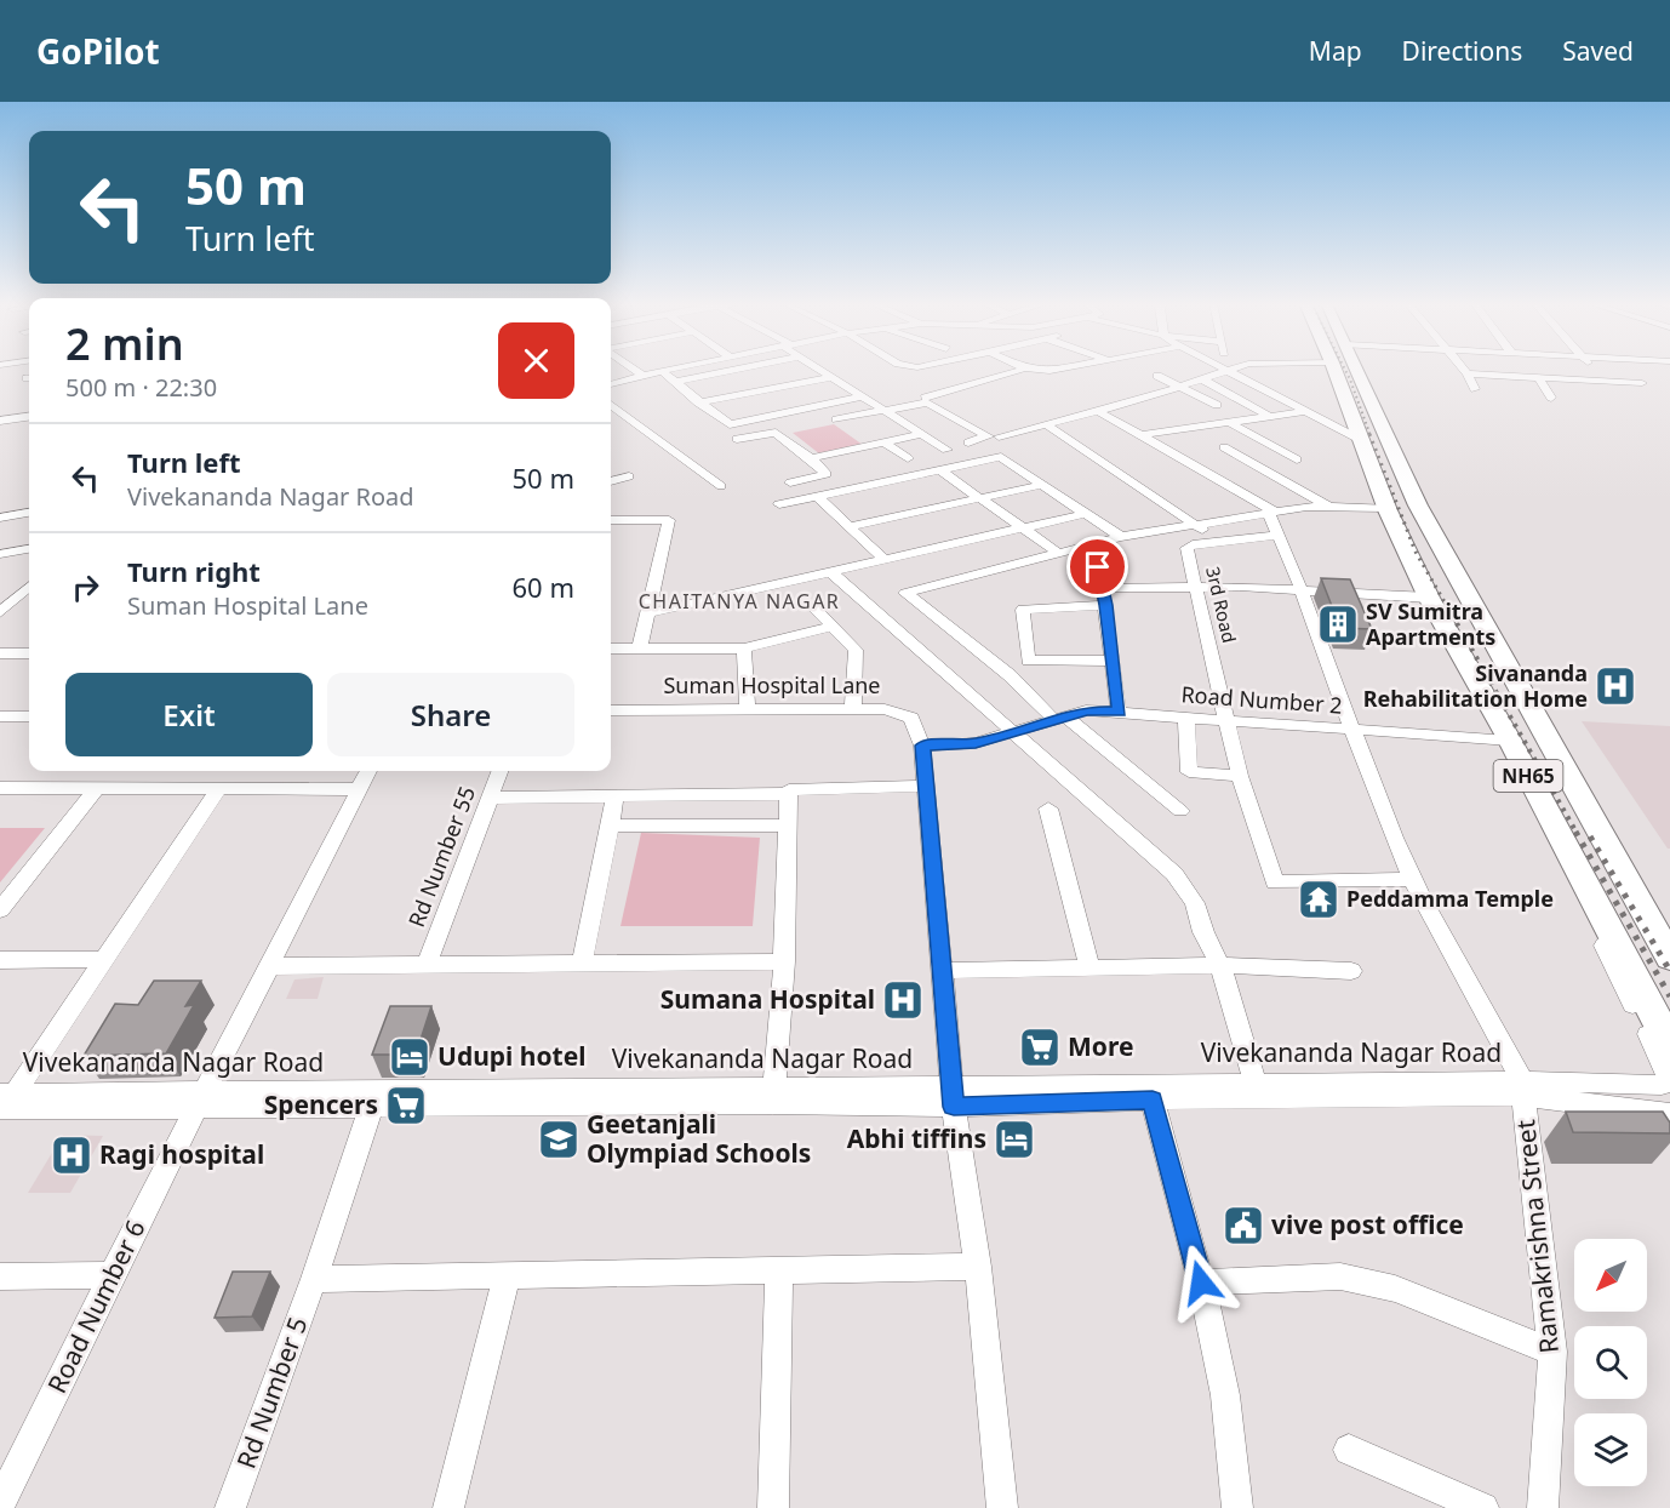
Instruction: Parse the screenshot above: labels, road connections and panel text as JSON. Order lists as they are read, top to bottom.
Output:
{
  "streets": {
    "highway": ["NH65"],
    "street": [
      "3rd Road",
      "Suman Hospital Lane",
      "Road Number 2",
      "Rd Number 55",
      "Vivekananda Nagar Road",
      "Ramakrishna Street",
      "Road Number 6",
      "Rd Number 5"
    ]
  },
  "crossings": [
    ["3rd Road", "Road Number 2"],
    ["Suman Hospital Lane", "Road Number 2"],
    ["Suman Hospital Lane", "Vivekananda Nagar Road"],
    ["Road Number 2", "NH65"],
    ["NH65", "Vivekananda Nagar Road"],
    ["Vivekananda Nagar Road", "Ramakrishna Street"],
    ["Vivekananda Nagar Road", "Road Number 6"],
    ["Vivekananda Nagar Road", "Rd Number 5"]
  ],
  "districts": ["CHAITANYA NAGAR"],
  "places": {
    "building": ["SV Sumitra Apartments"],
    "hospital": ["Sivananda Rehabilitation Home", "Sumana Hospital", "Ragi hospital"],
    "temple": ["Peddamma Temple"],
    "supermarket": ["More", "Spencers"],
    "hotel": ["Udupi hotel", "Abhi tiffins"],
    "school or university": ["Geetanjali Olympiad Schools"],
    "public building": ["vive post office"]
  },
  "north": "bottom left",
  "page": {
    "header": "GoPilot",
    "nav": ["Map", "Directions", "Saved"],
    "turn": ["50 m", "Turn left"],
    "heading": ["2 min", "500 m · 22:30"],
    "list": [
      {
        "name": "Turn left",
        "note": "Vivekananda Nagar Road",
        "value": "50 m"
      },
      {
        "name": "Turn right",
        "note": "Suman Hospital Lane",
        "value": "60 m"
      }
    ],
    "buttons": ["Exit", "Share"]
  }
}
